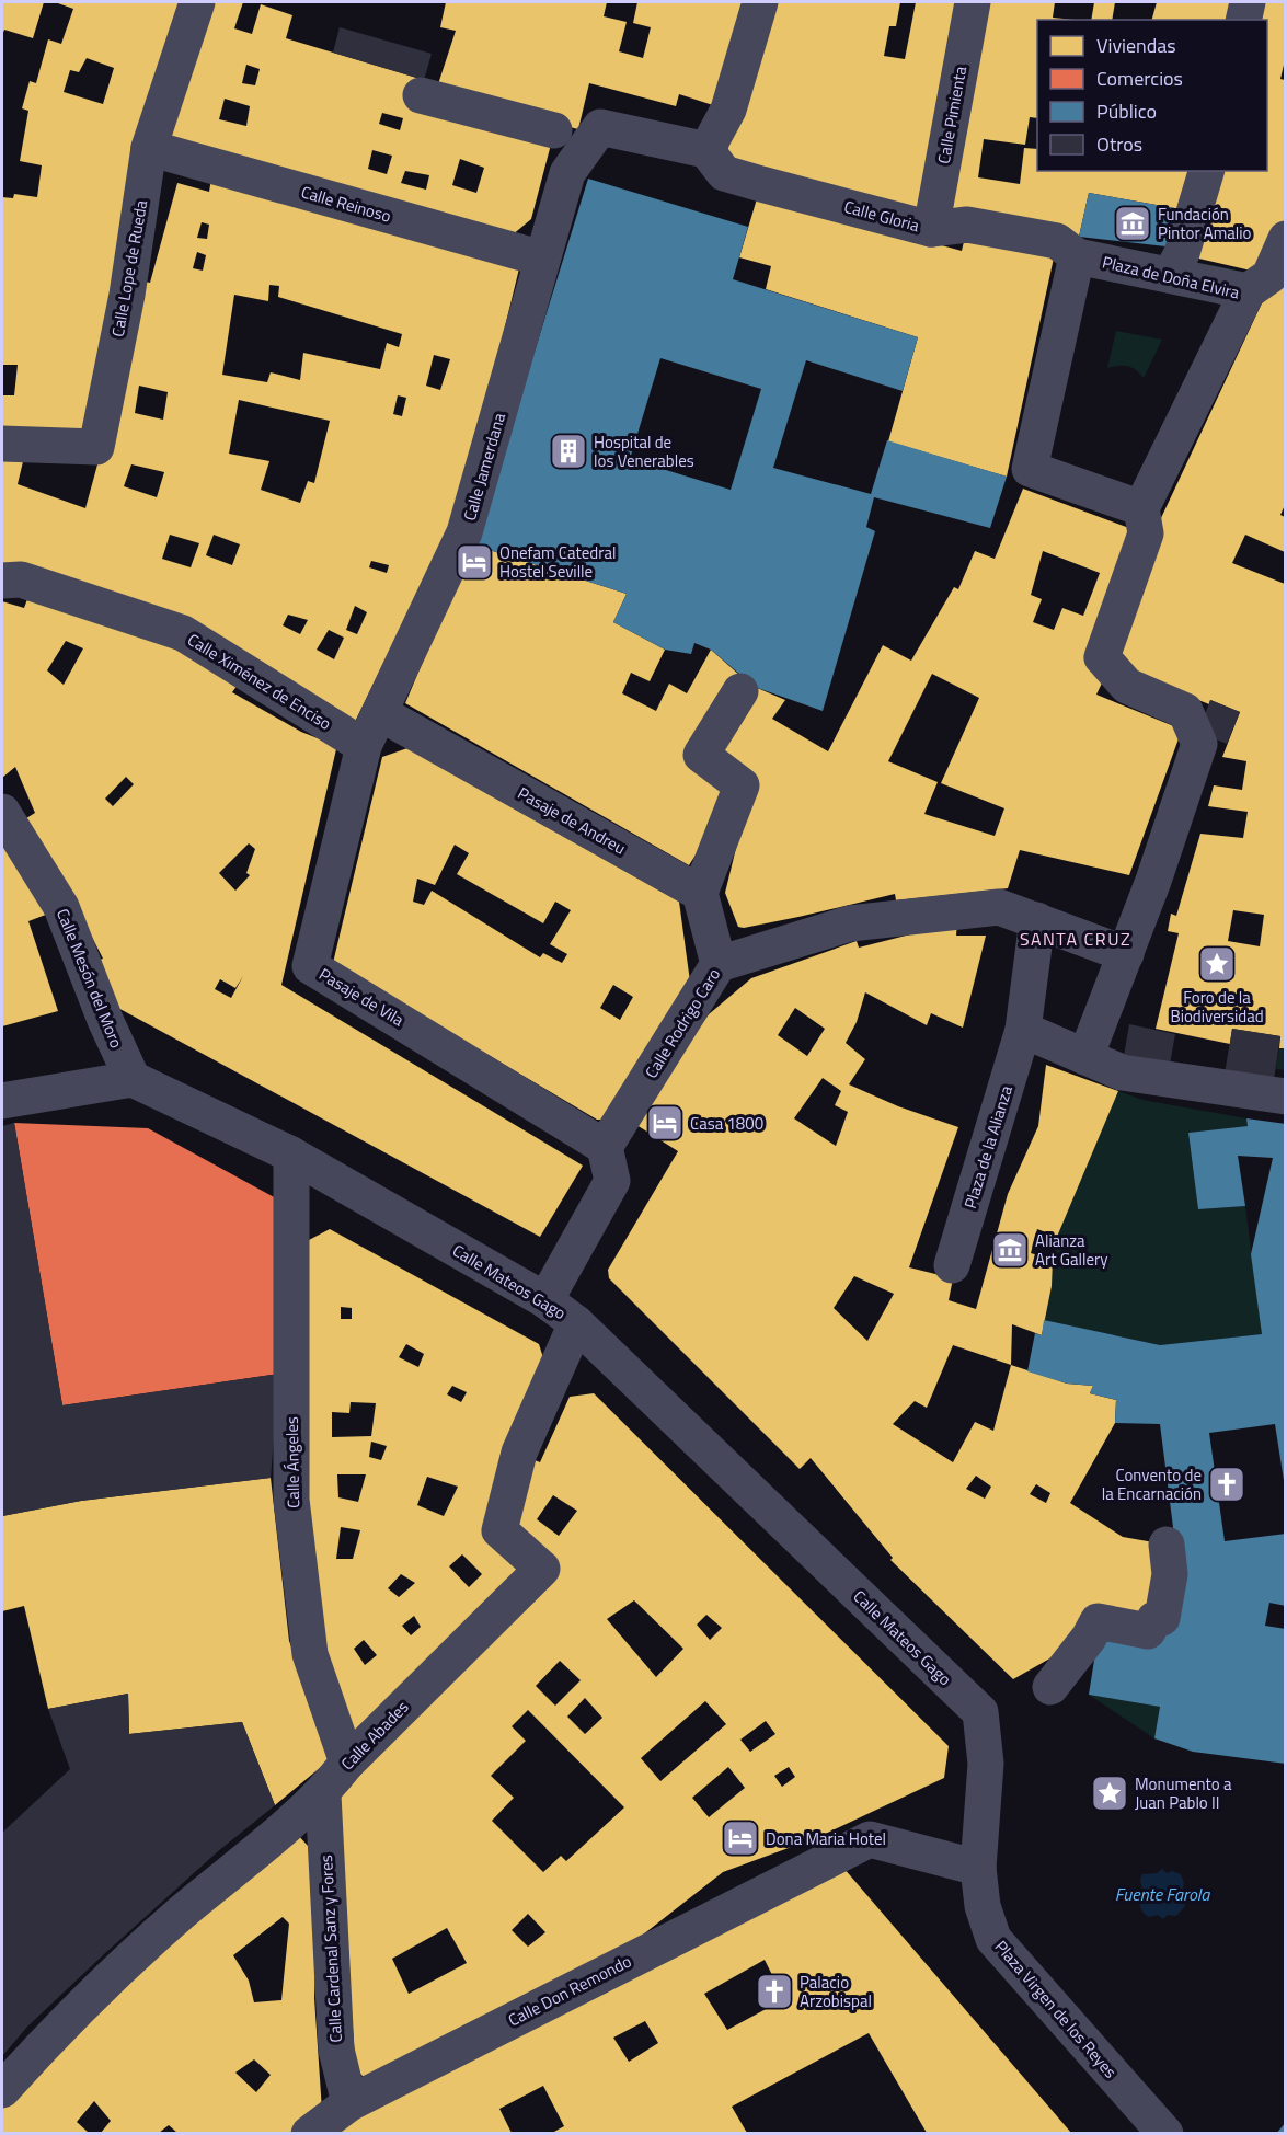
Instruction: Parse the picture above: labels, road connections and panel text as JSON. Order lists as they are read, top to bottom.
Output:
{
  "streets": {
    "street": [
      "Calle Pimienta",
      "Calle Reinoso",
      "Calle Gloria",
      "Calle Lope de Rueda",
      "Plaza de Doña Elvira",
      "Calle Jamerdana",
      "Calle Ximénez de Enciso",
      "Pasaje de Andreu",
      "Calle Mesón del Moro",
      "Pasaje de Vila",
      "Calle Rodrigo Caro",
      "Plaza de la Alianza",
      "Calle Mateos Gago",
      "Calle Ángeles",
      "Calle Abades",
      "Calle Cardenal Sanz y Fores",
      "Calle Don Remondo",
      "Plaza Virgen de los Reyes"
    ]
  },
  "crossings": [
    ["Calle Pimienta", "Calle Gloria"],
    ["Calle Reinoso", "Calle Lope de Rueda"],
    ["Calle Reinoso", "Calle Jamerdana"],
    ["Calle Gloria", "Plaza de Doña Elvira"],
    ["Calle Gloria", "Calle Jamerdana"],
    ["Calle Jamerdana", "Calle Ximénez de Enciso"],
    ["Calle Jamerdana", "Pasaje de Andreu"],
    ["Calle Jamerdana", "Pasaje de Vila"],
    ["Calle Ximénez de Enciso", "Pasaje de Vila"],
    ["Calle Mesón del Moro", "Calle Mateos Gago"],
    ["Pasaje de Vila", "Calle Rodrigo Caro"],
    ["Calle Rodrigo Caro", "Plaza de la Alianza"],
    ["Calle Mateos Gago", "Calle Ángeles"],
    ["Calle Mateos Gago", "Calle Abades"],
    ["Calle Mateos Gago", "Plaza Virgen de los Reyes"],
    ["Calle Ángeles", "Calle Abades"],
    ["Calle Abades", "Calle Cardenal Sanz y Fores"],
    ["Calle Cardenal Sanz y Fores", "Calle Don Remondo"],
    ["Calle Don Remondo", "Plaza Virgen de los Reyes"]
  ],
  "districts": ["SANTA CRUZ"],
  "water": ["Fuente Farola"],
  "places": {
    "museum": ["Fundación Pintor Amalio", "Alianza Art Gallery"],
    "building": ["Hospital de los Venerables"],
    "hotel": ["Onefam Catedral Hostel Seville", "Casa 1800", "Dona Maria Hotel"],
    "place": ["Foro de la Biodiversidad", "Monumento a Juan Pablo II"],
    "church": ["Convento de la Encarnación", "Palacio Arzobispal"]
  },
  "legend": [
    "Viviendas",
    "Comercios",
    "Público",
    "Otros"
  ]
}
